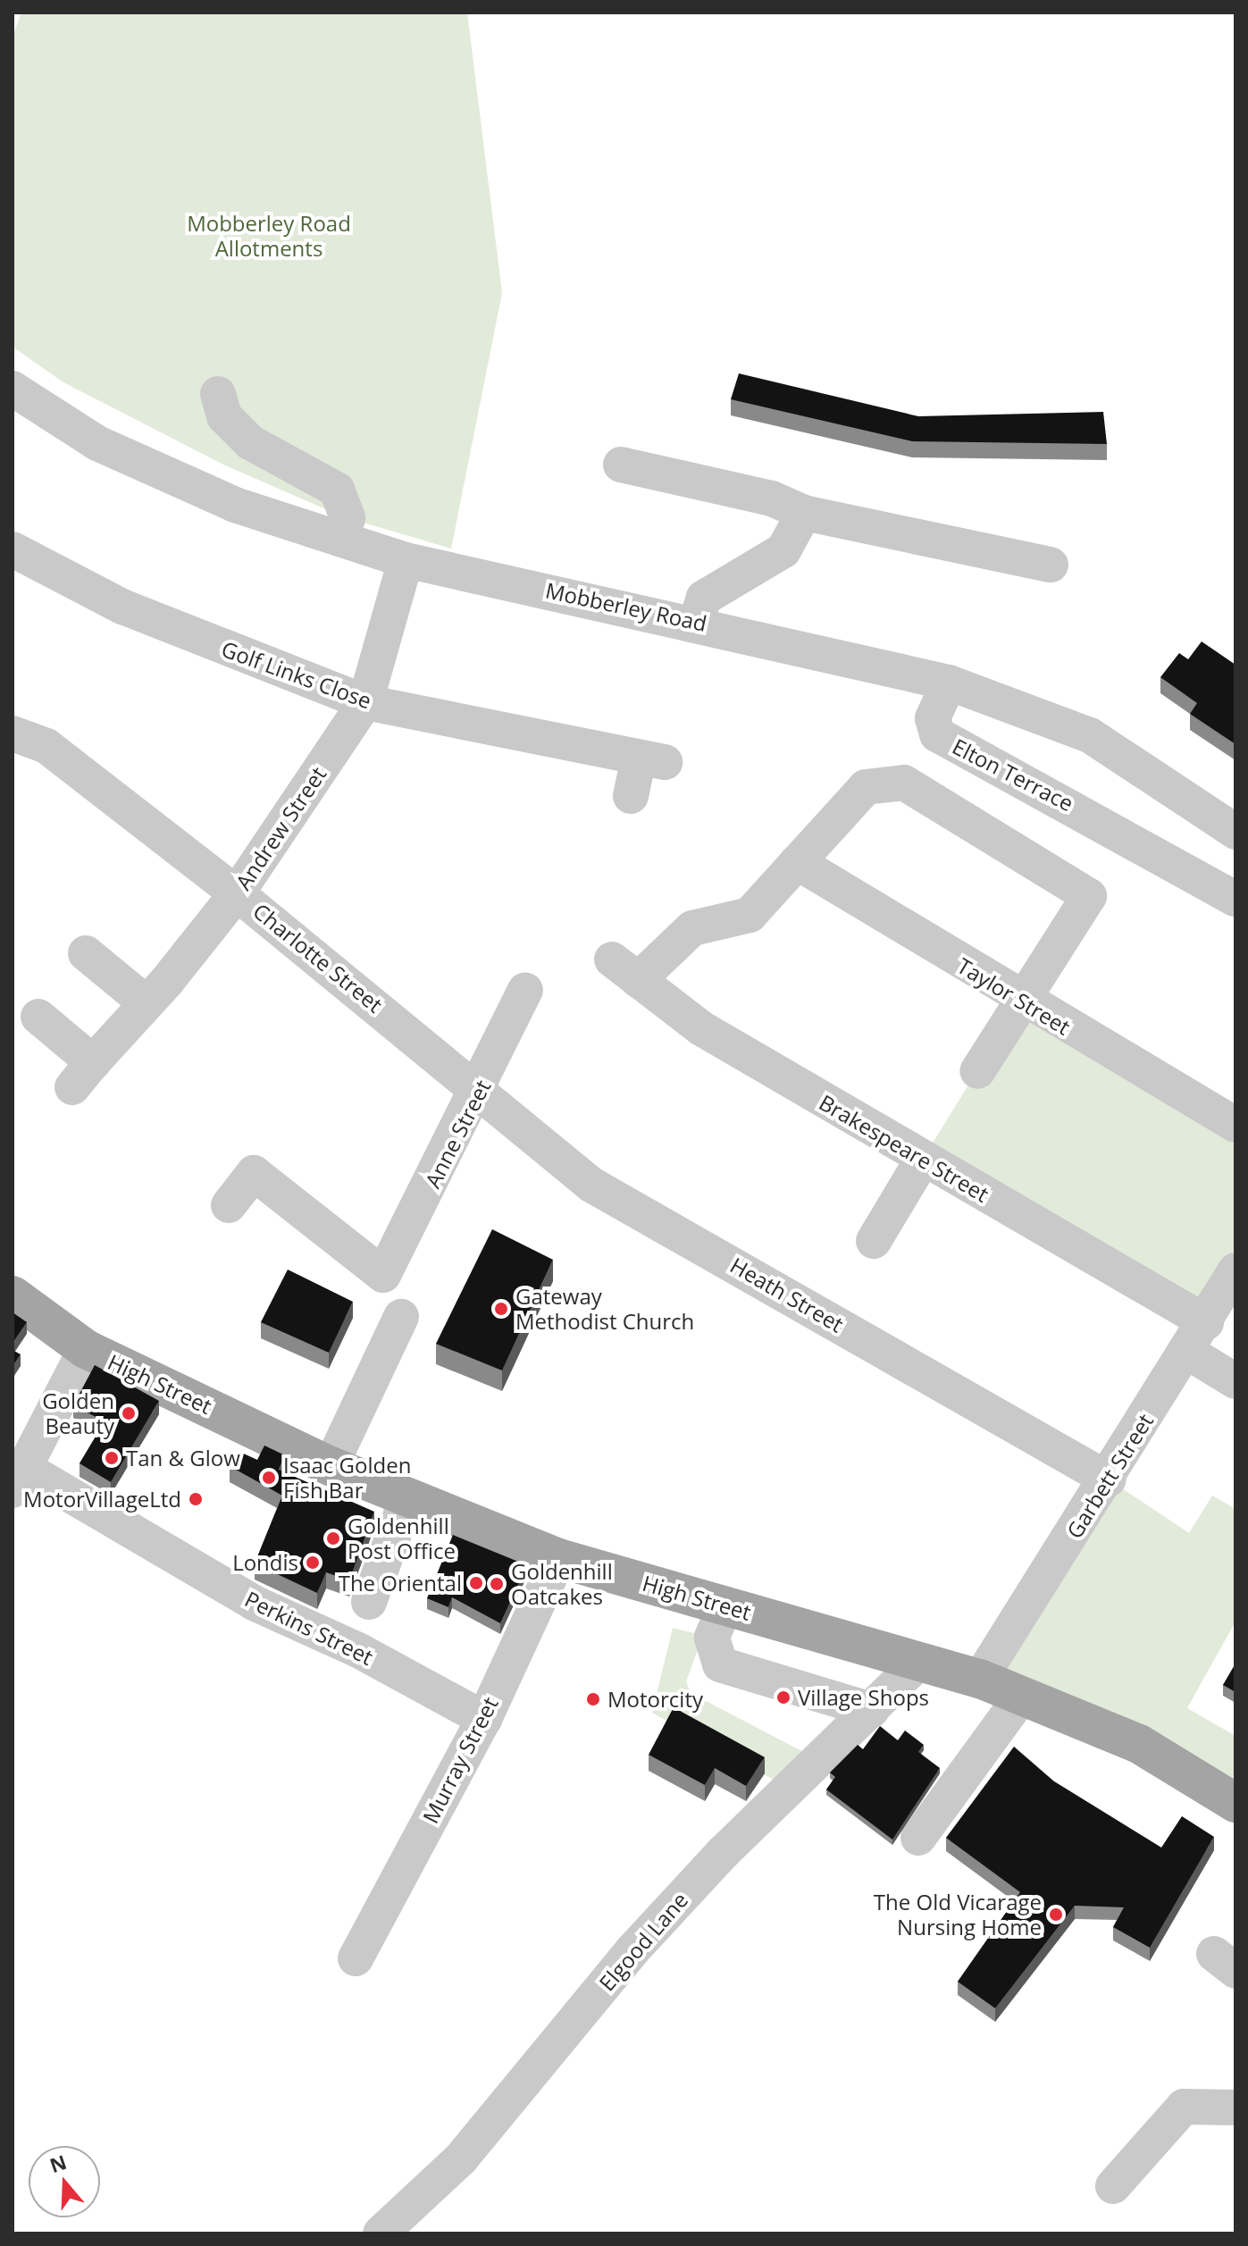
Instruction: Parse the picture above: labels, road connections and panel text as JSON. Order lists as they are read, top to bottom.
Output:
{
  "streets": {
    "main road": ["High Street"],
    "street": [
      "Mobberley Road",
      "Golf Links Close",
      "Elton Terrace",
      "Andrew Street",
      "Charlotte Street",
      "Taylor Street",
      "Anne Street",
      "Brakespeare Street",
      "Heath Street",
      "Garbett Street",
      "Perkins Street",
      "Murray Street",
      "Elgood Lane"
    ]
  },
  "crossings": [
    ["Mobberley Road", "Elton Terrace"],
    ["Mobberley Road", "Andrew Street"],
    ["Golf Links Close", "Andrew Street"],
    ["Andrew Street", "Charlotte Street"],
    ["Charlotte Street", "Anne Street"],
    ["Charlotte Street", "Heath Street"],
    ["Taylor Street", "Brakespeare Street"],
    ["Anne Street", "Heath Street"],
    ["Brakespeare Street", "Garbett Street"],
    ["Heath Street", "Garbett Street"],
    ["High Street", "Garbett Street"],
    ["High Street", "Murray Street"],
    ["High Street", "Elgood Lane"],
    ["Perkins Street", "Murray Street"]
  ],
  "parks": ["Mobberley Road Allotments"],
  "places": [
    "Gateway Methodist Church",
    "Golden Beauty",
    "Tan & Glow",
    "Isaac Golden Fish Bar",
    "MotorVillageLtd",
    "Goldenhill Post Office",
    "Londis",
    "The Oriental",
    "Goldenhill Oatcakes",
    "Village Shops",
    "Motorcity",
    "The Old Vicarage Nursing Home"
  ],
  "north": "top"
}
